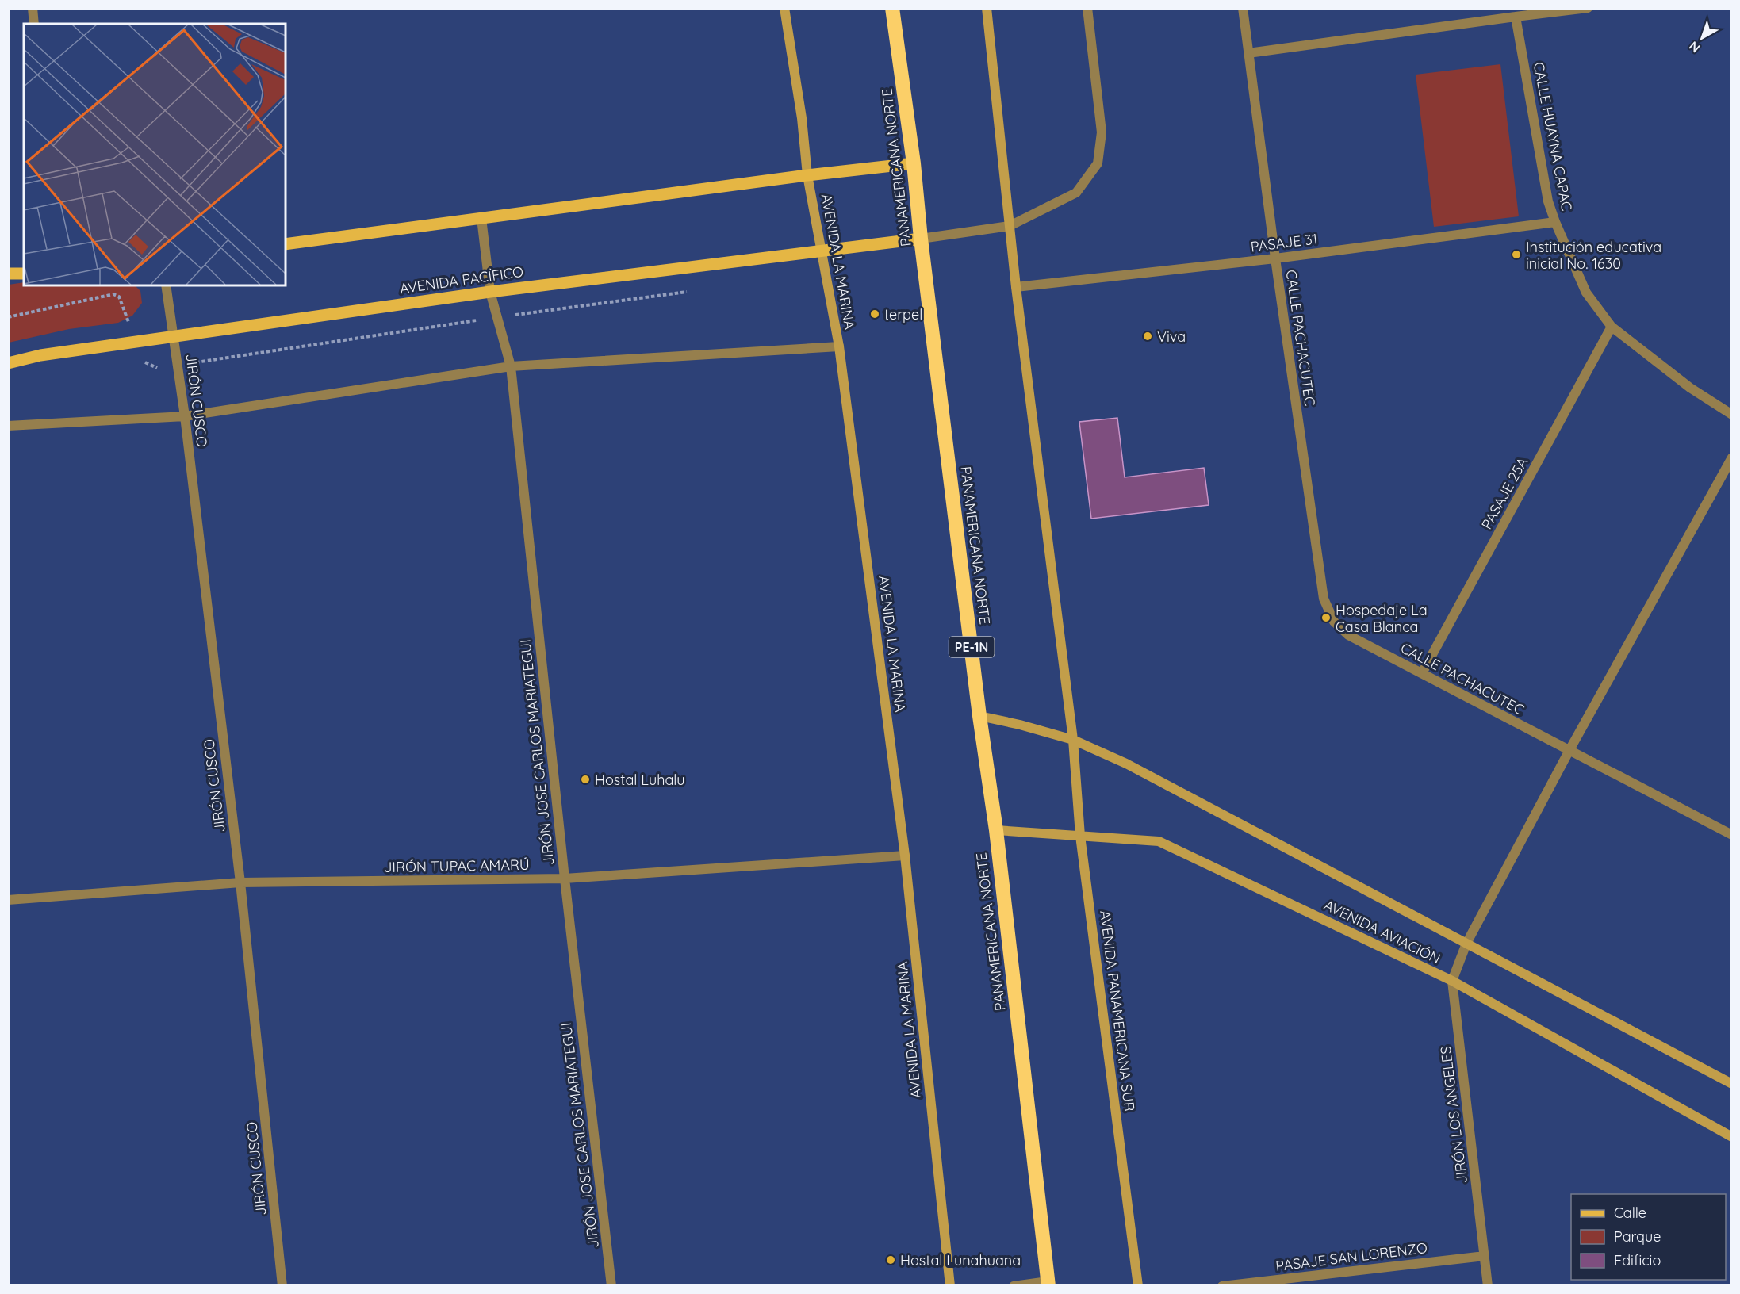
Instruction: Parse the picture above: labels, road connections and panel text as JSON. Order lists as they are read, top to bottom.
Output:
{
  "streets": {
    "highway": ["PANAMERICANA NORTE", "PE-1N"],
    "main road": [
      "AVENIDA LA MARINA",
      "AVENIDA PACÍFICO",
      "AVENIDA AVIACIÓN",
      "AVENIDA PANAMERICANA SUR"
    ],
    "street": [
      "CALLE HUAYNA CAPAC",
      "PASAJE 31",
      "CALLE PACHACUTEC",
      "JIRÓN CUSCO",
      "PASAJE 25A",
      "JIRÓN JOSE CARLOS MARIATEGUI",
      "JIRÓN TUPAC AMARÚ",
      "JIRÓN LOS ANGELES",
      "PASAJE SAN LORENZO"
    ]
  },
  "crossings": [
    ["CALLE HUAYNA CAPAC", "PASAJE 31"],
    ["CALLE HUAYNA CAPAC", "PASAJE 25A"],
    ["PANAMERICANA NORTE", "AVENIDA PACÍFICO"],
    ["PANAMERICANA NORTE", "AVENIDA AVIACIÓN"],
    ["PASAJE 31", "CALLE PACHACUTEC"],
    ["PASAJE 31", "AVENIDA PANAMERICANA SUR"],
    ["AVENIDA LA MARINA", "AVENIDA PACÍFICO"],
    ["AVENIDA LA MARINA", "JIRÓN TUPAC AMARÚ"],
    ["AVENIDA PACÍFICO", "JIRÓN CUSCO"],
    ["AVENIDA PACÍFICO", "JIRÓN JOSE CARLOS MARIATEGUI"],
    ["CALLE PACHACUTEC", "PASAJE 25A"],
    ["CALLE PACHACUTEC", "JIRÓN LOS ANGELES"],
    ["JIRÓN CUSCO", "JIRÓN TUPAC AMARÚ"],
    ["JIRÓN JOSE CARLOS MARIATEGUI", "JIRÓN TUPAC AMARÚ"],
    ["AVENIDA AVIACIÓN", "AVENIDA PANAMERICANA SUR"],
    ["AVENIDA AVIACIÓN", "JIRÓN LOS ANGELES"],
    ["JIRÓN LOS ANGELES", "PASAJE SAN LORENZO"]
  ],
  "places": [
    "Institución educativa inicial No. 1630",
    "terpel",
    "Viva",
    "Hospedaje La Casa Blanca",
    "Hostal Luhalu",
    "Hostal Lunahuana"
  ],
  "legend": ["Calle", "Parque", "Edificio"],
  "north": "bottom left"
}
